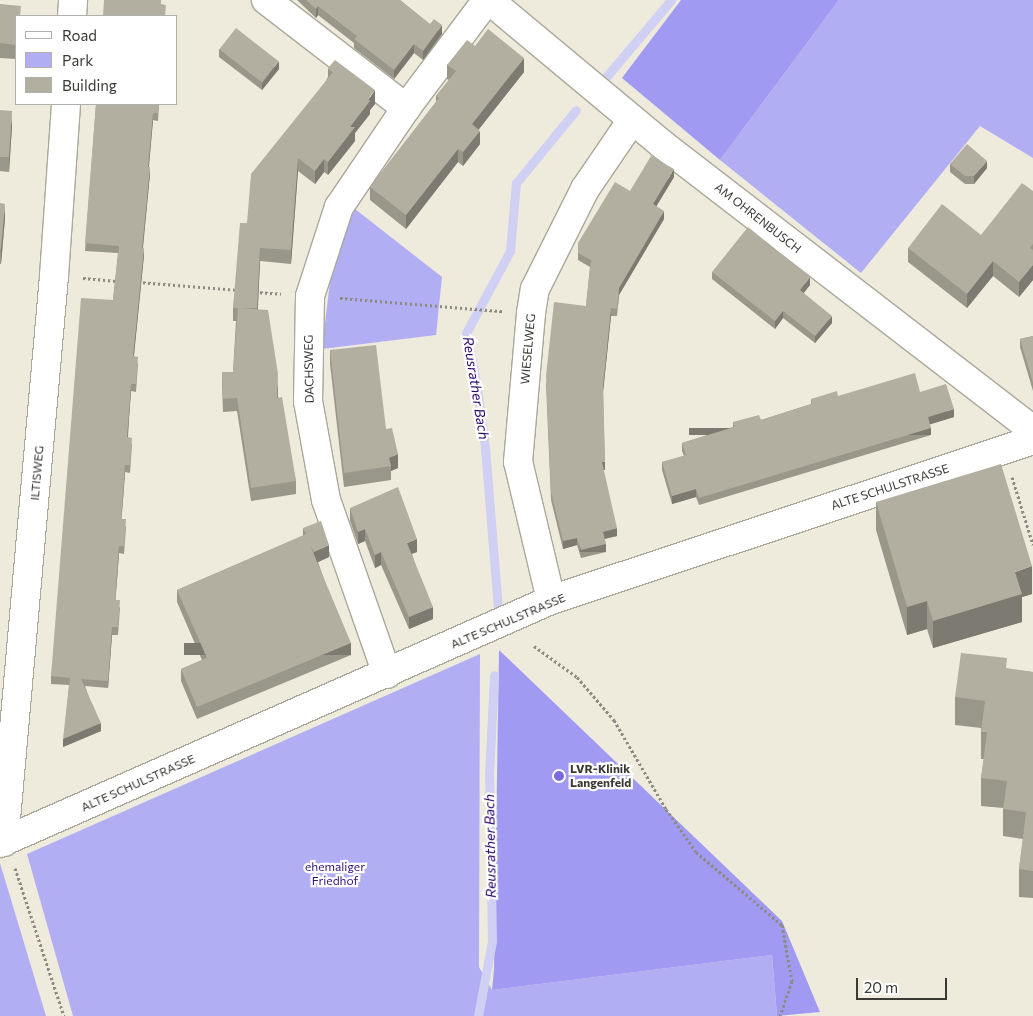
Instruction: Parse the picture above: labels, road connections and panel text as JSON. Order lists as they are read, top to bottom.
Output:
{
  "streets": {
    "street": [
      "AM OHRENBUSCH",
      "WIESELWEG",
      "DACHSWEG",
      "ILTISWEG",
      "ALTE SCHULSTRASSE"
    ]
  },
  "crossings": [
    ["AM OHRENBUSCH", "WIESELWEG"],
    ["AM OHRENBUSCH", "DACHSWEG"],
    ["WIESELWEG", "ALTE SCHULSTRASSE"],
    ["DACHSWEG", "ALTE SCHULSTRASSE"],
    ["ILTISWEG", "ALTE SCHULSTRASSE"]
  ],
  "water": ["Reusrather Bach"],
  "parks": ["ehemaliger Friedhof"],
  "places": ["LVR-Klinik Langenfeld"],
  "legend": ["Road", "Park", "Building"],
  "scale_bar": "20 m"
}
